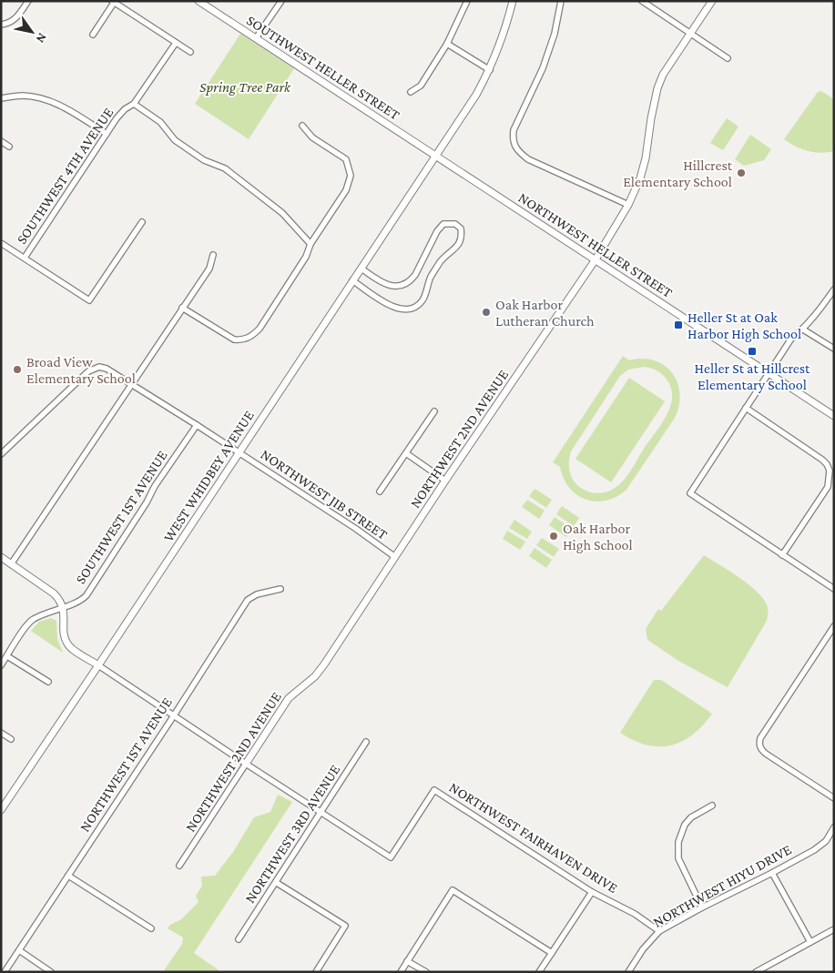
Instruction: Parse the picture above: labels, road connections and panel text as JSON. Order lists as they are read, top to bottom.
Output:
{
  "streets": {
    "street": [
      "SOUTHWEST HELLER STREET",
      "SOUTHWEST 4TH AVENUE",
      "NORTHWEST HELLER STREET",
      "NORTHWEST 2ND AVENUE",
      "WEST WHIDBEY AVENUE",
      "NORTHWEST JIB STREET",
      "SOUTHWEST 1ST AVENUE",
      "NORTHWEST 1ST AVENUE",
      "NORTHWEST 3RD AVENUE",
      "NORTHWEST FAIRHAVEN DRIVE",
      "NORTHWEST HIYU DRIVE"
    ]
  },
  "crossings": [
    ["SOUTHWEST HELLER STREET", "NORTHWEST HELLER STREET"],
    ["SOUTHWEST HELLER STREET", "WEST WHIDBEY AVENUE"],
    ["NORTHWEST HELLER STREET", "NORTHWEST 2ND AVENUE"],
    ["NORTHWEST HELLER STREET", "WEST WHIDBEY AVENUE"],
    ["NORTHWEST 2ND AVENUE", "NORTHWEST JIB STREET"],
    ["NORTHWEST 2ND AVENUE", "NORTHWEST FAIRHAVEN DRIVE"],
    ["WEST WHIDBEY AVENUE", "NORTHWEST JIB STREET"],
    ["WEST WHIDBEY AVENUE", "NORTHWEST FAIRHAVEN DRIVE"],
    ["NORTHWEST JIB STREET", "SOUTHWEST 1ST AVENUE"],
    ["NORTHWEST 1ST AVENUE", "NORTHWEST FAIRHAVEN DRIVE"],
    ["NORTHWEST 3RD AVENUE", "NORTHWEST FAIRHAVEN DRIVE"],
    ["NORTHWEST FAIRHAVEN DRIVE", "NORTHWEST HIYU DRIVE"]
  ],
  "parks": ["Spring Tree Park"],
  "places": {
    "other": [
      "Hillcrest Elementary School",
      "Oak Harbor Lutheran Church",
      "Broad View Elementary School",
      "Oak Harbor High School"
    ],
    "transit": ["Heller St at Oak Harbor High School", "Heller St at Hillcrest Elementary School"]
  },
  "north": "bottom right"
}
